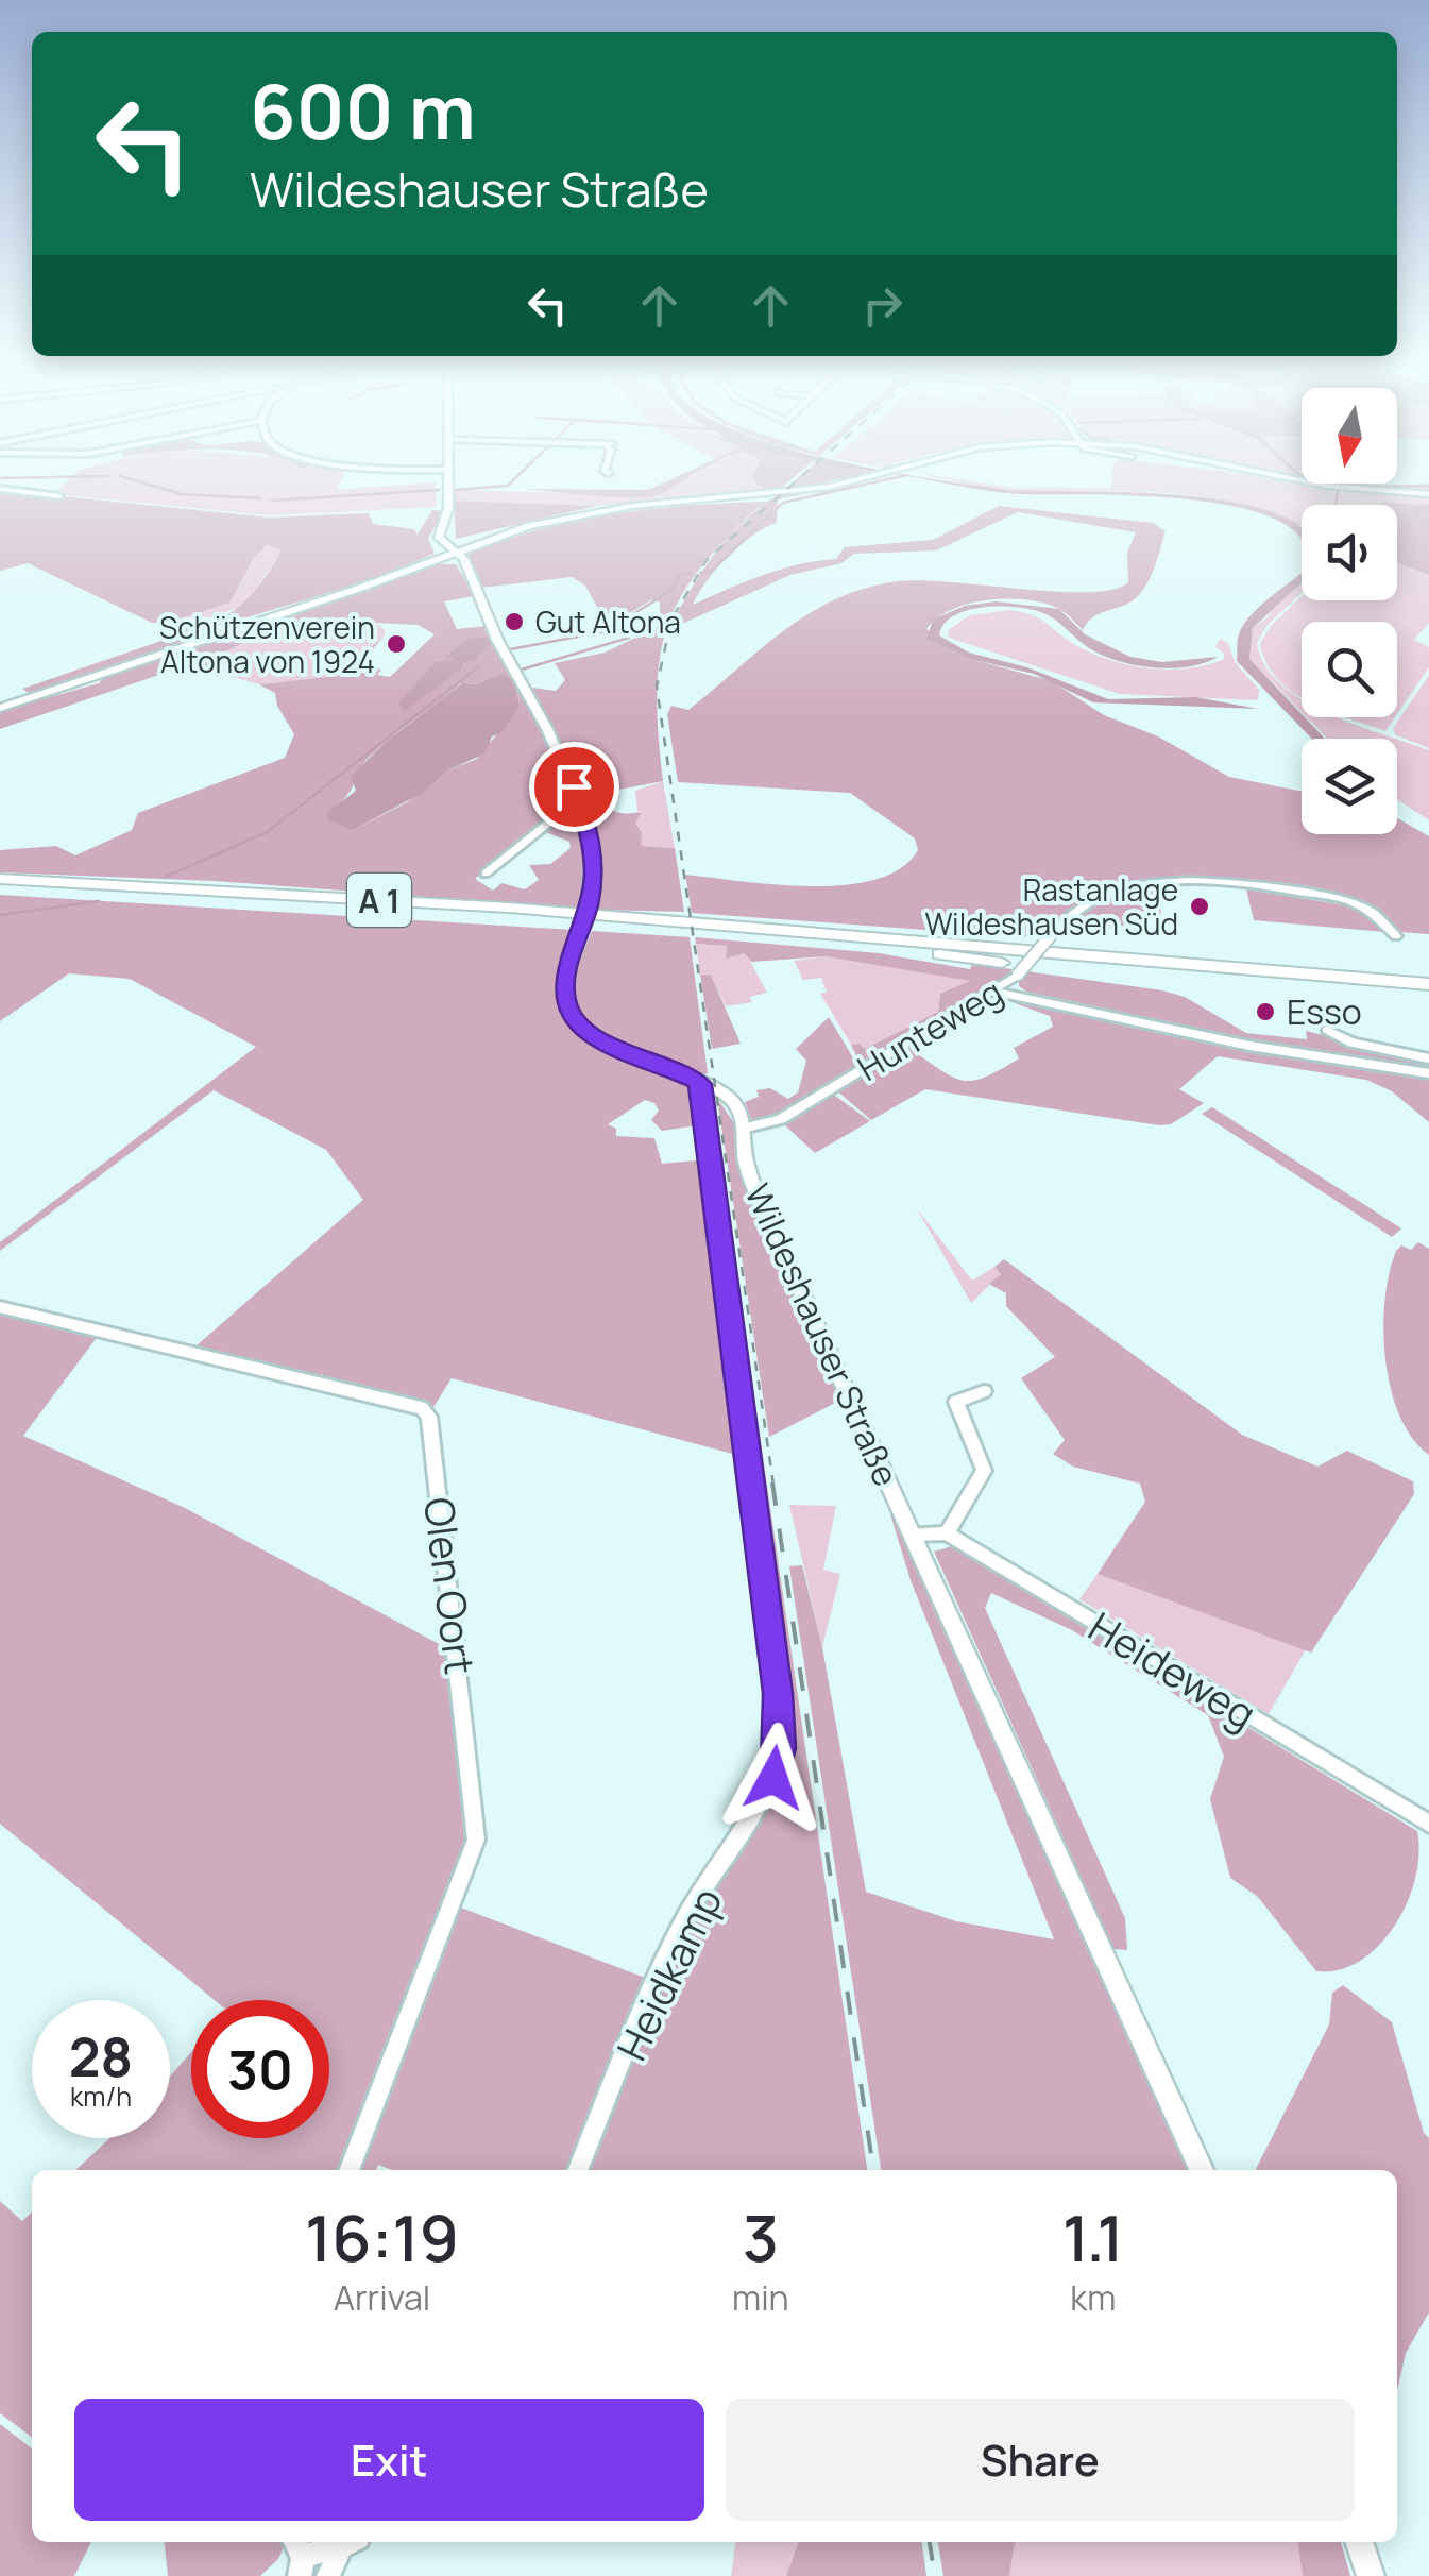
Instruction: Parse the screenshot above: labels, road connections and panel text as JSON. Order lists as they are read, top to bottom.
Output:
{
  "streets": {
    "highway": ["A 1"],
    "main road": ["Wildeshauser Straße"],
    "street": [
      "Hunteweg",
      "Olen Oort",
      "Heideweg",
      "Heidkamp"
    ]
  },
  "crossings": [
    ["Hunteweg", "Wildeshauser Straße"],
    ["Wildeshauser Straße", "Heidkamp"]
  ],
  "places": [
    "Gut Altona",
    "Schützenverein Altona von 1924",
    "Rastanlage Wildeshausen Süd",
    "Esso"
  ],
  "north": "bottom",
  "page": {
    "turn": ["600 m", "Wildeshauser Straße"],
    "speed": "28 km/h",
    "limit": "30",
    "eta": [
      "16:19",
      "Arrival",
      "3",
      "min",
      "1.1",
      "km"
    ],
    "buttons": ["Exit", "Share"]
  }
}
